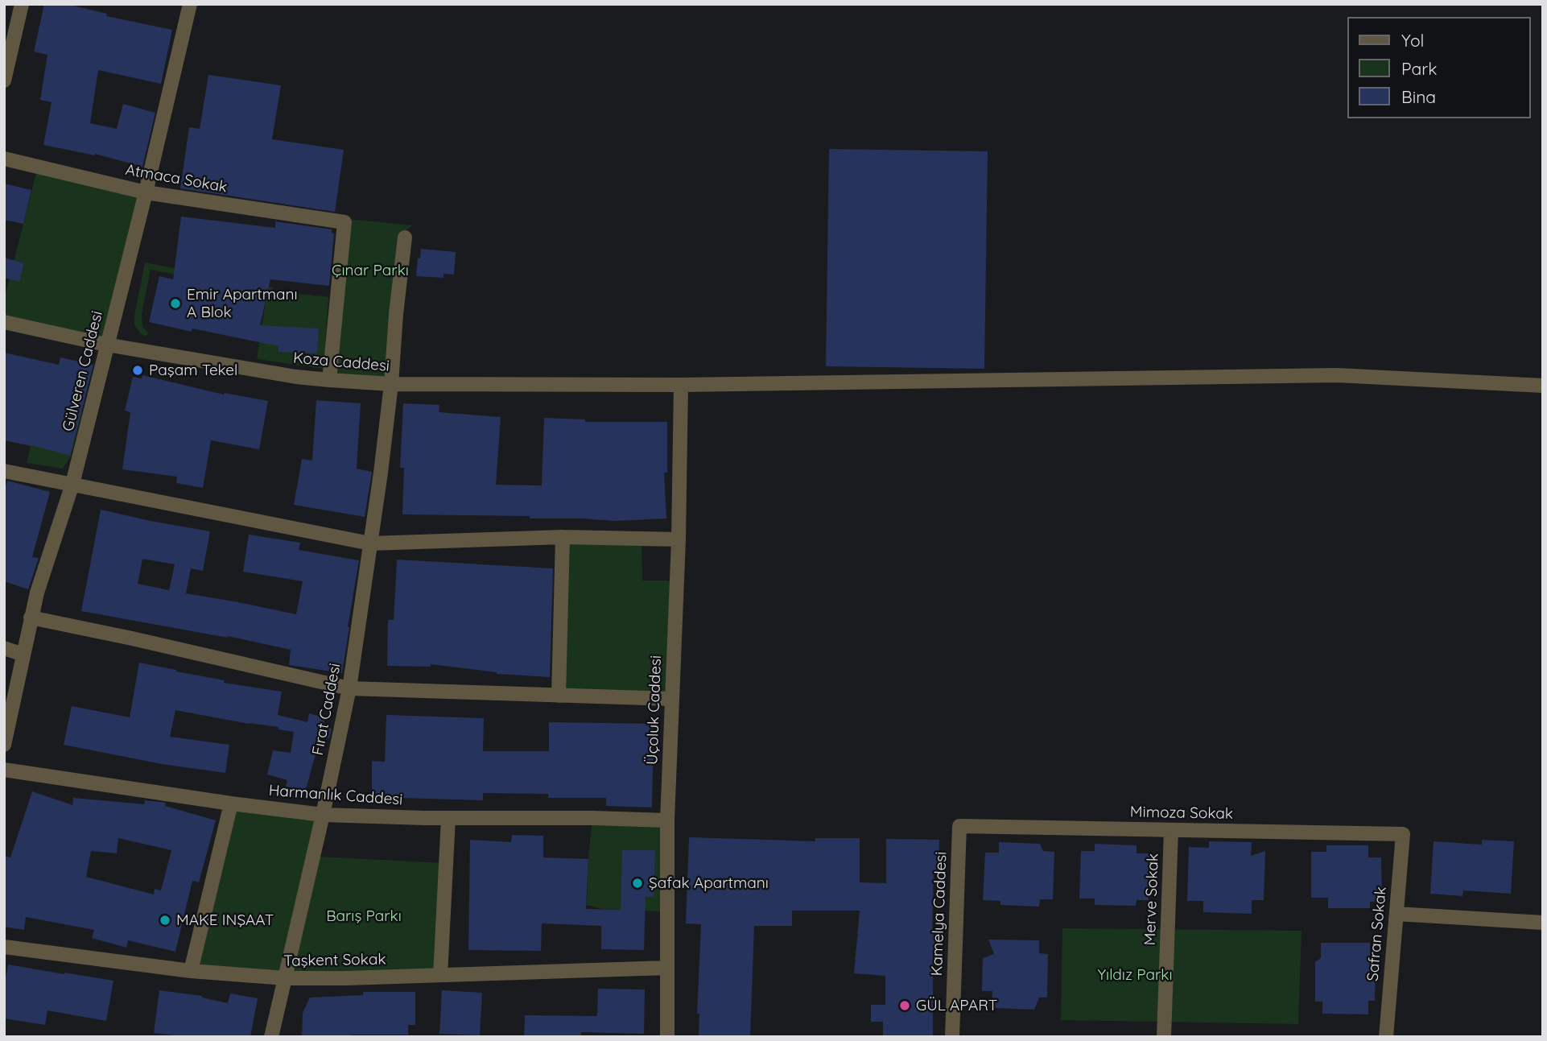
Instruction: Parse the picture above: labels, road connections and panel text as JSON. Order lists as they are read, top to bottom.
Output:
{
  "streets": {
    "street": [
      "Atmaca Sokak",
      "Koza Caddesi",
      "Gülveren Caddesi",
      "Fırat Caddesi",
      "Üçoluk Caddesi",
      "Harmanlık Caddesi",
      "Mimoza Sokak",
      "Merve Sokak",
      "Kamelya Caddesi",
      "Safran Sokak",
      "Taşkent Sokak"
    ]
  },
  "crossings": [
    ["Atmaca Sokak", "Koza Caddesi"],
    ["Atmaca Sokak", "Gülveren Caddesi"],
    ["Koza Caddesi", "Gülveren Caddesi"],
    ["Koza Caddesi", "Fırat Caddesi"],
    ["Koza Caddesi", "Üçoluk Caddesi"],
    ["Fırat Caddesi", "Harmanlık Caddesi"],
    ["Fırat Caddesi", "Taşkent Sokak"],
    ["Üçoluk Caddesi", "Harmanlık Caddesi"],
    ["Üçoluk Caddesi", "Taşkent Sokak"],
    ["Mimoza Sokak", "Merve Sokak"],
    ["Mimoza Sokak", "Kamelya Caddesi"],
    ["Mimoza Sokak", "Safran Sokak"]
  ],
  "parks": ["Çınar Parkı", "Barış Parkı", "Yıldız Parkı"],
  "places": [
    "Emir Apartmanı A Blok",
    "Paşam Tekel",
    "Şafak Apartmanı",
    "MAKE INŞAAT",
    "GÜL APART"
  ],
  "legend": ["Yol", "Park", "Bina"]
}
